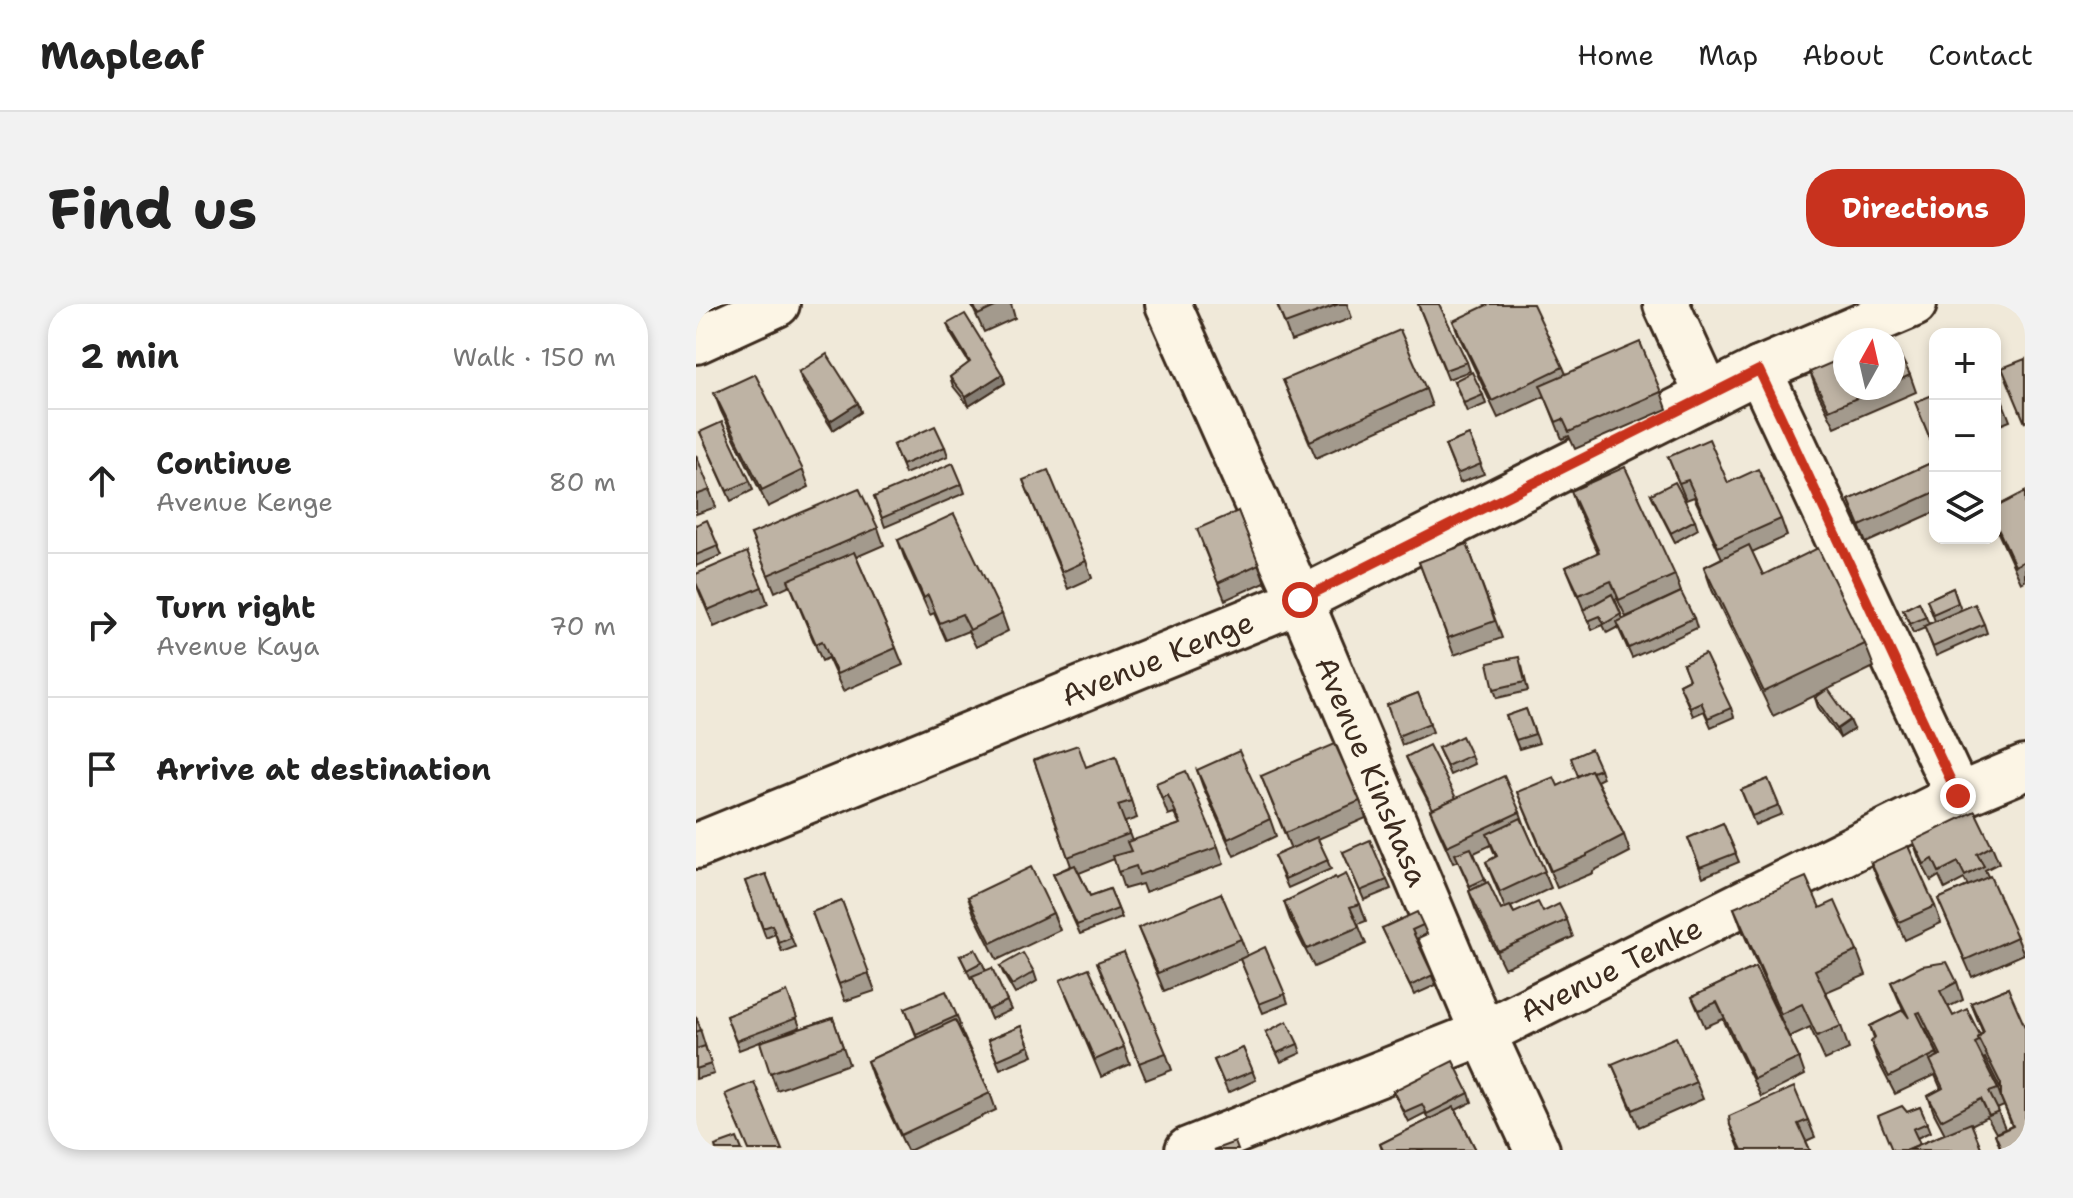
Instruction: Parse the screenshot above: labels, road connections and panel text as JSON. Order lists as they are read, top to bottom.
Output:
{
  "streets": {
    "street": ["Avenue Kenge", "Avenue Kinshasa", "Avenue Tenke"]
  },
  "crossings": [
    ["Avenue Kenge", "Avenue Kinshasa"],
    ["Avenue Kinshasa", "Avenue Tenke"]
  ],
  "north": "top",
  "page": {
    "header": "Mapleaf",
    "nav": [
      "Home",
      "Map",
      "About",
      "Contact"
    ],
    "buttons": "Directions",
    "title": "Find us",
    "heading": ["2 min", "Walk · 150 m"],
    "map_buttons": ["+", "−"],
    "list": [
      ["Continue", "Avenue Kenge", "80 m"],
      ["Turn right", "Avenue Kaya", "70 m"],
      "Arrive at destination"
    ]
  }
}
